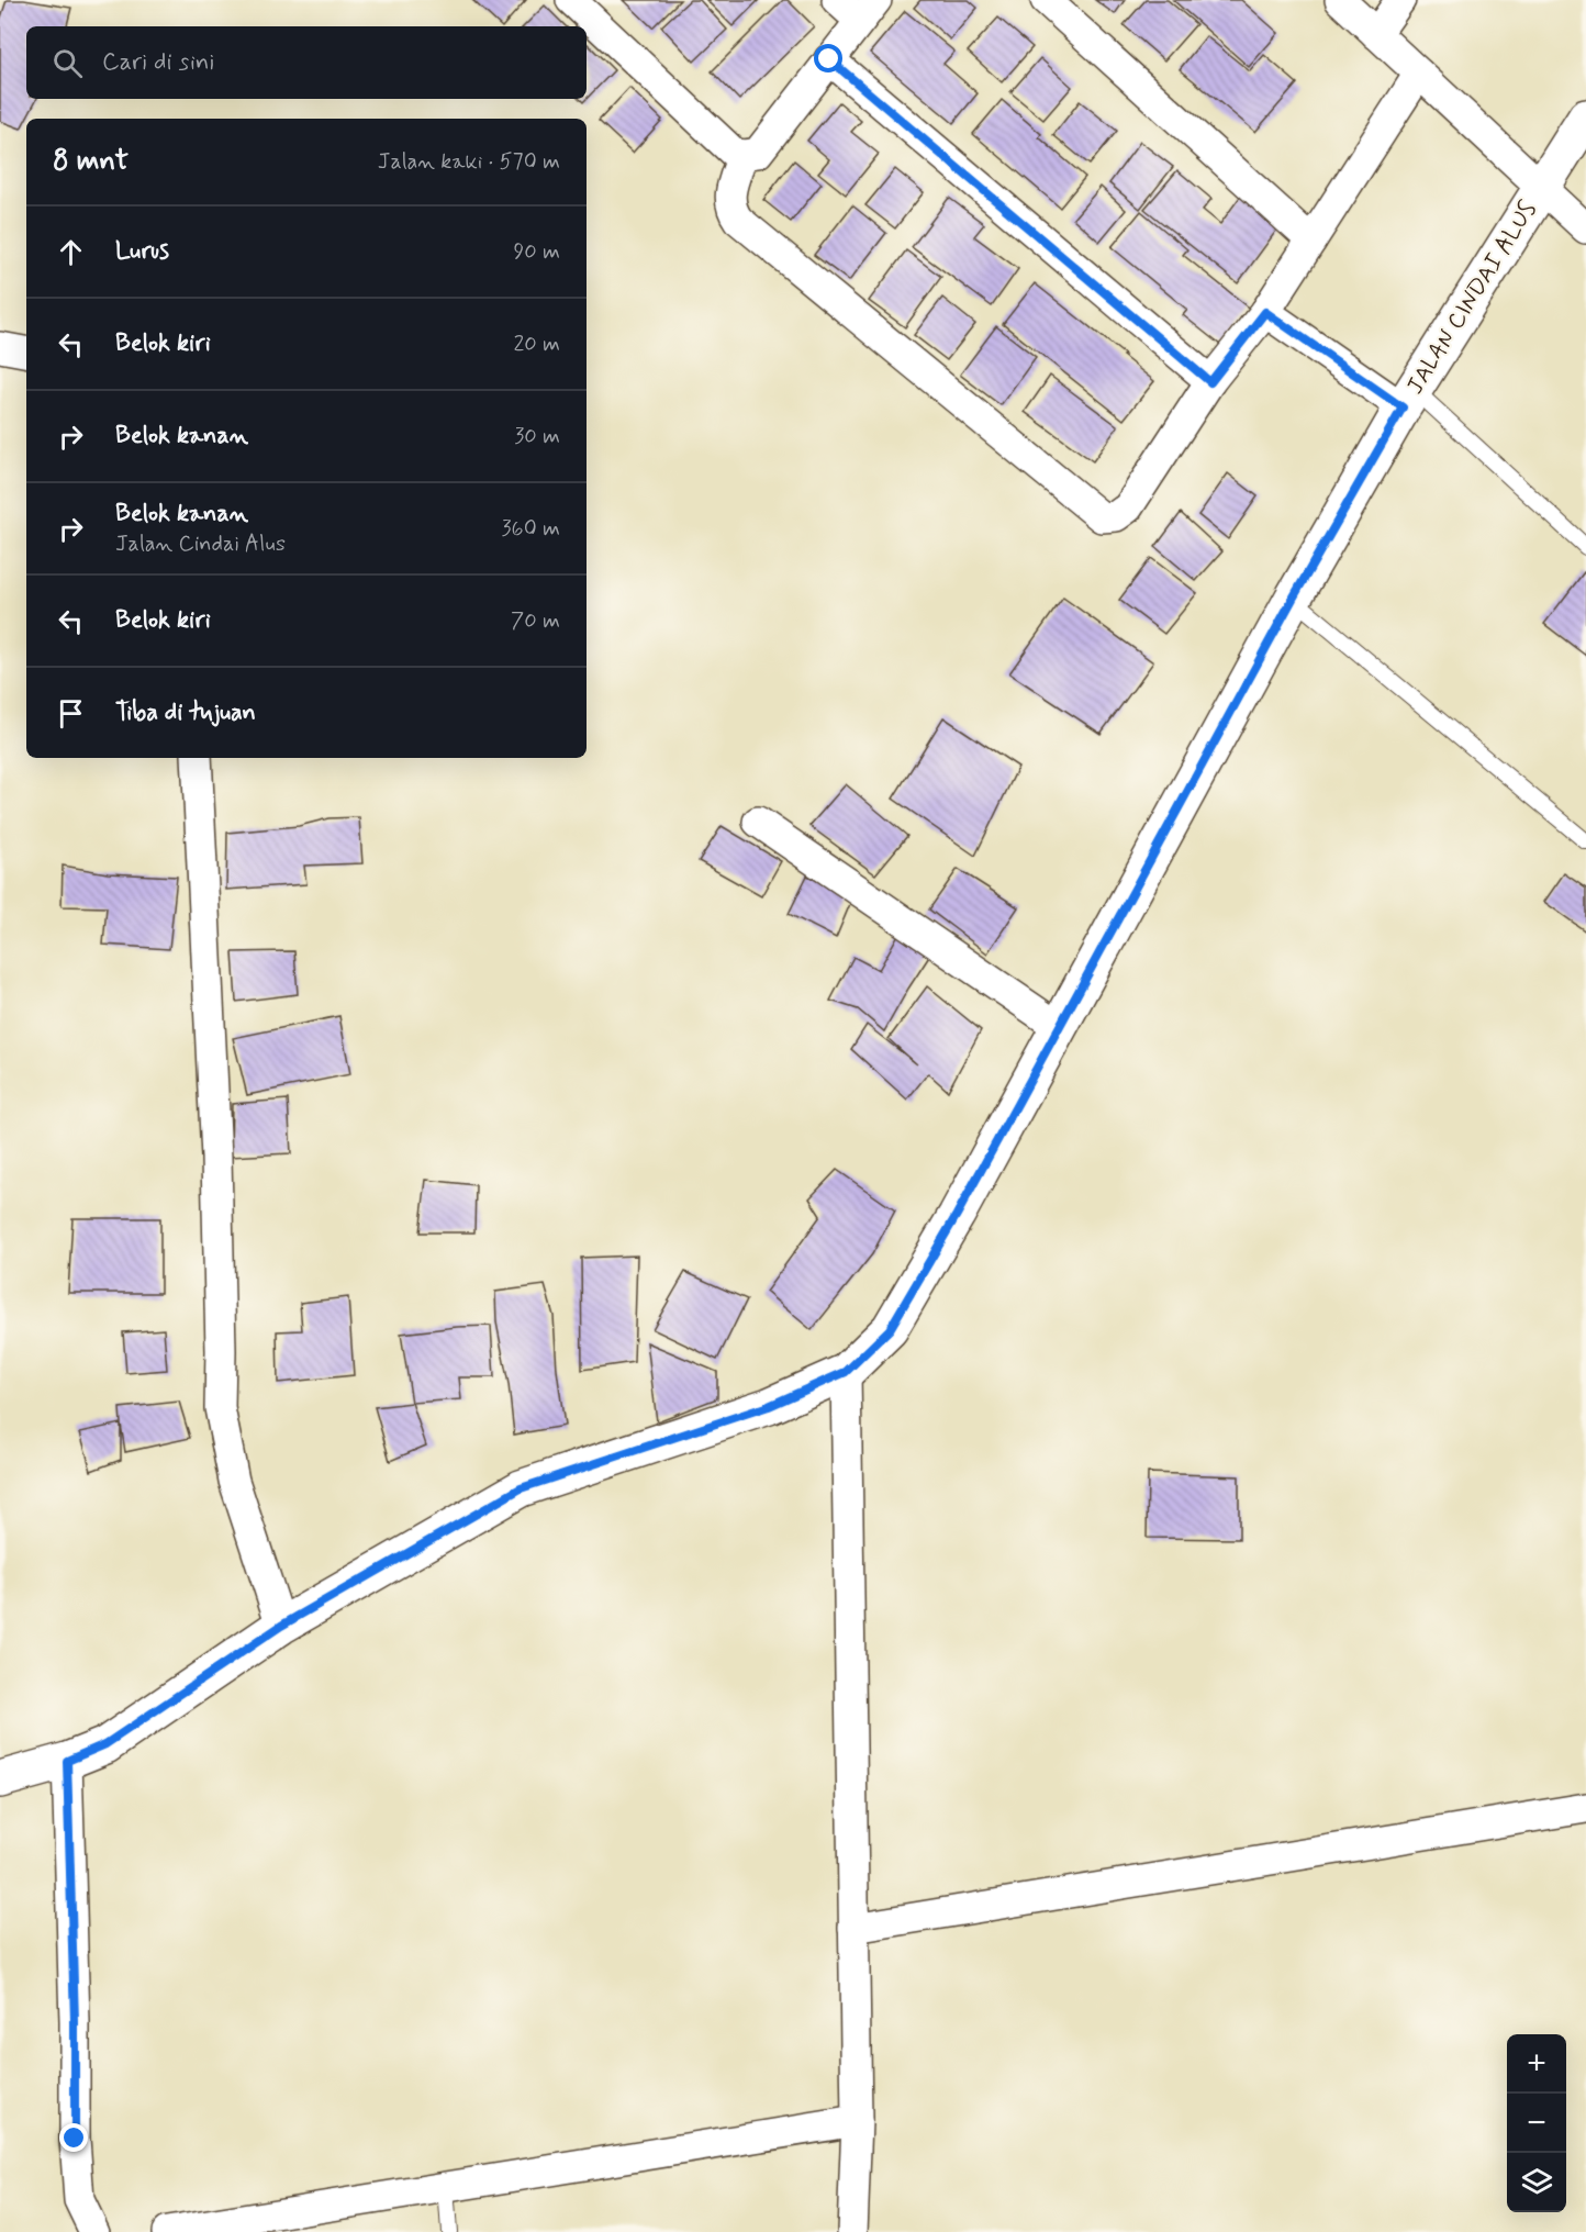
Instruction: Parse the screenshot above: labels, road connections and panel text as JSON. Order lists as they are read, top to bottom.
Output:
{
  "streets": {
    "street": ["JALAN CINDAI ALUS"]
  },
  "page": {
    "search": "Cari di sini",
    "heading": ["8 mnt", "Jalan kaki · 570 m"],
    "list": [
      ["Lurus", "90 m"],
      ["Belok kiri", "20 m"],
      ["Belok kanan", "30 m"],
      ["Belok kanan", "Jalan Cindai Alus", "360 m"],
      ["Belok kiri", "70 m"],
      "Tiba di tujuan"
    ],
    "map_buttons": ["+", "−"]
  }
}
